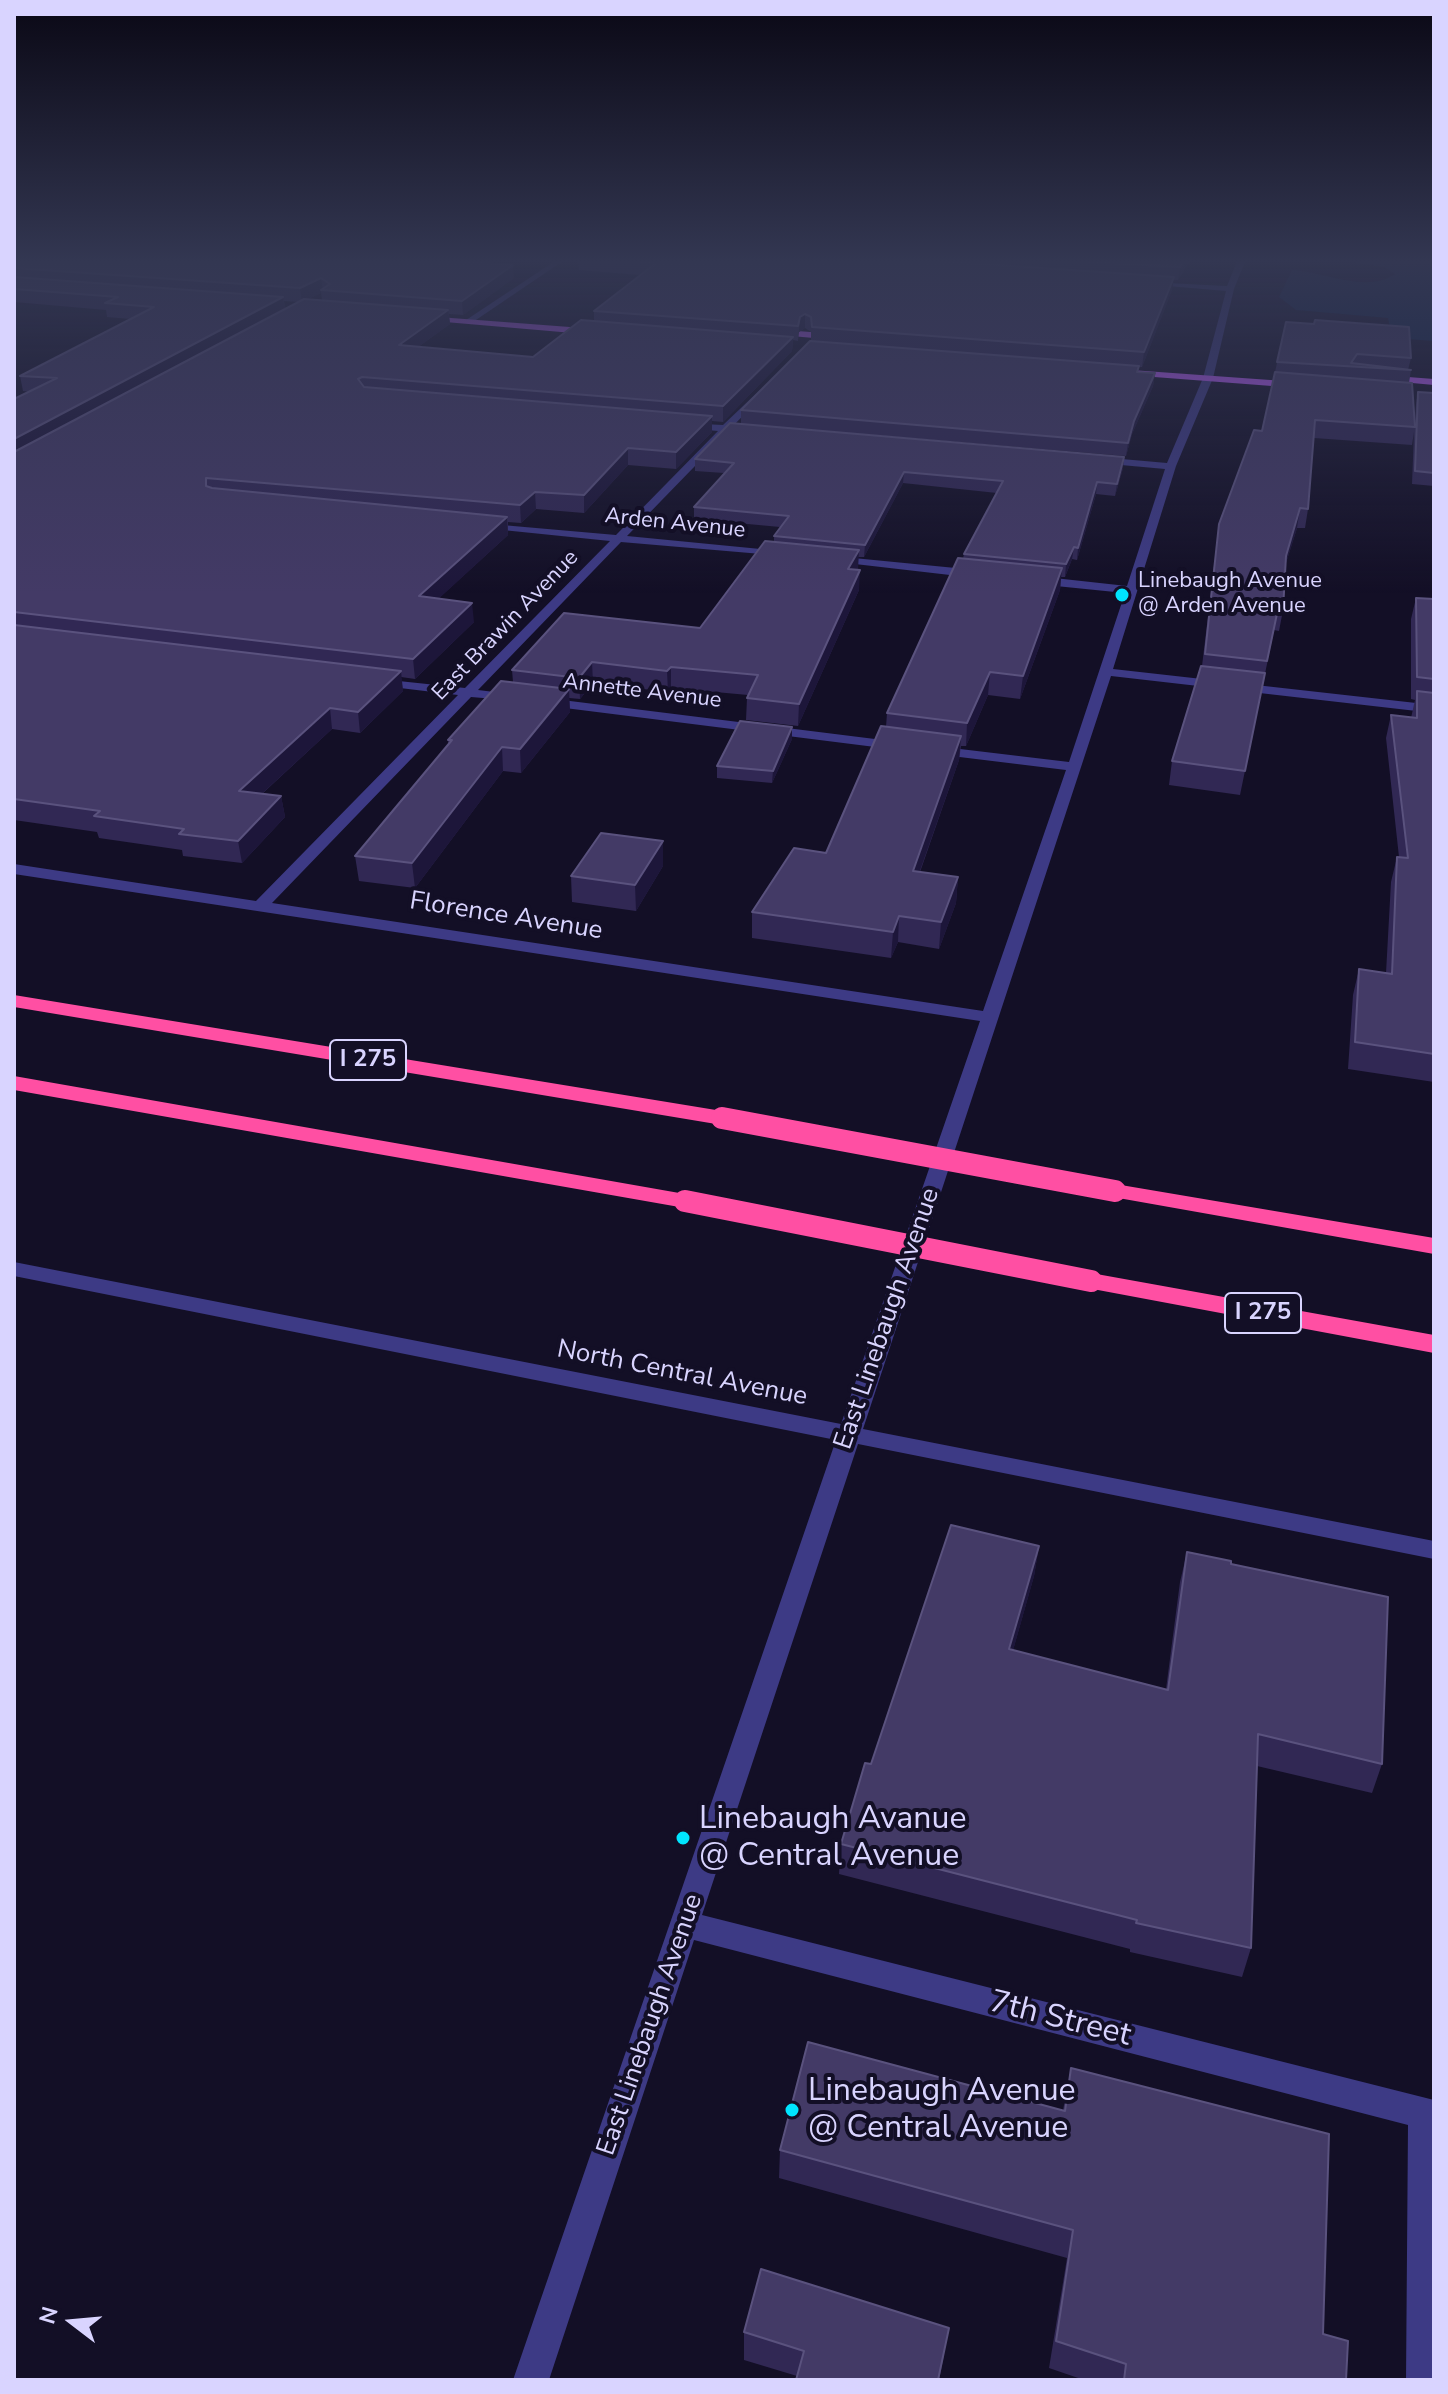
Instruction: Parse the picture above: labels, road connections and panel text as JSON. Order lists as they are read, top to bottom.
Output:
{
  "streets": {
    "highway": ["I 275"],
    "street": [
      "Arden Avenue",
      "East Brawin Avenue",
      "Annette Avenue",
      "Florence Avenue",
      "East Linebaugh Avenue",
      "North Central Avenue",
      "7th Street"
    ]
  },
  "crossings": [
    ["Arden Avenue", "East Brawin Avenue"],
    ["East Brawin Avenue", "Annette Avenue"],
    ["East Brawin Avenue", "Florence Avenue"],
    ["Florence Avenue", "East Linebaugh Avenue"],
    ["East Linebaugh Avenue", "North Central Avenue"],
    ["East Linebaugh Avenue", "7th Street"]
  ],
  "places": ["Linebaugh Avenue @ Arden Avenue", "Linebaugh Avanue @ Central Avenue", "Linebaugh Avenue @ Central Avenue"],
  "north": "left"
}
